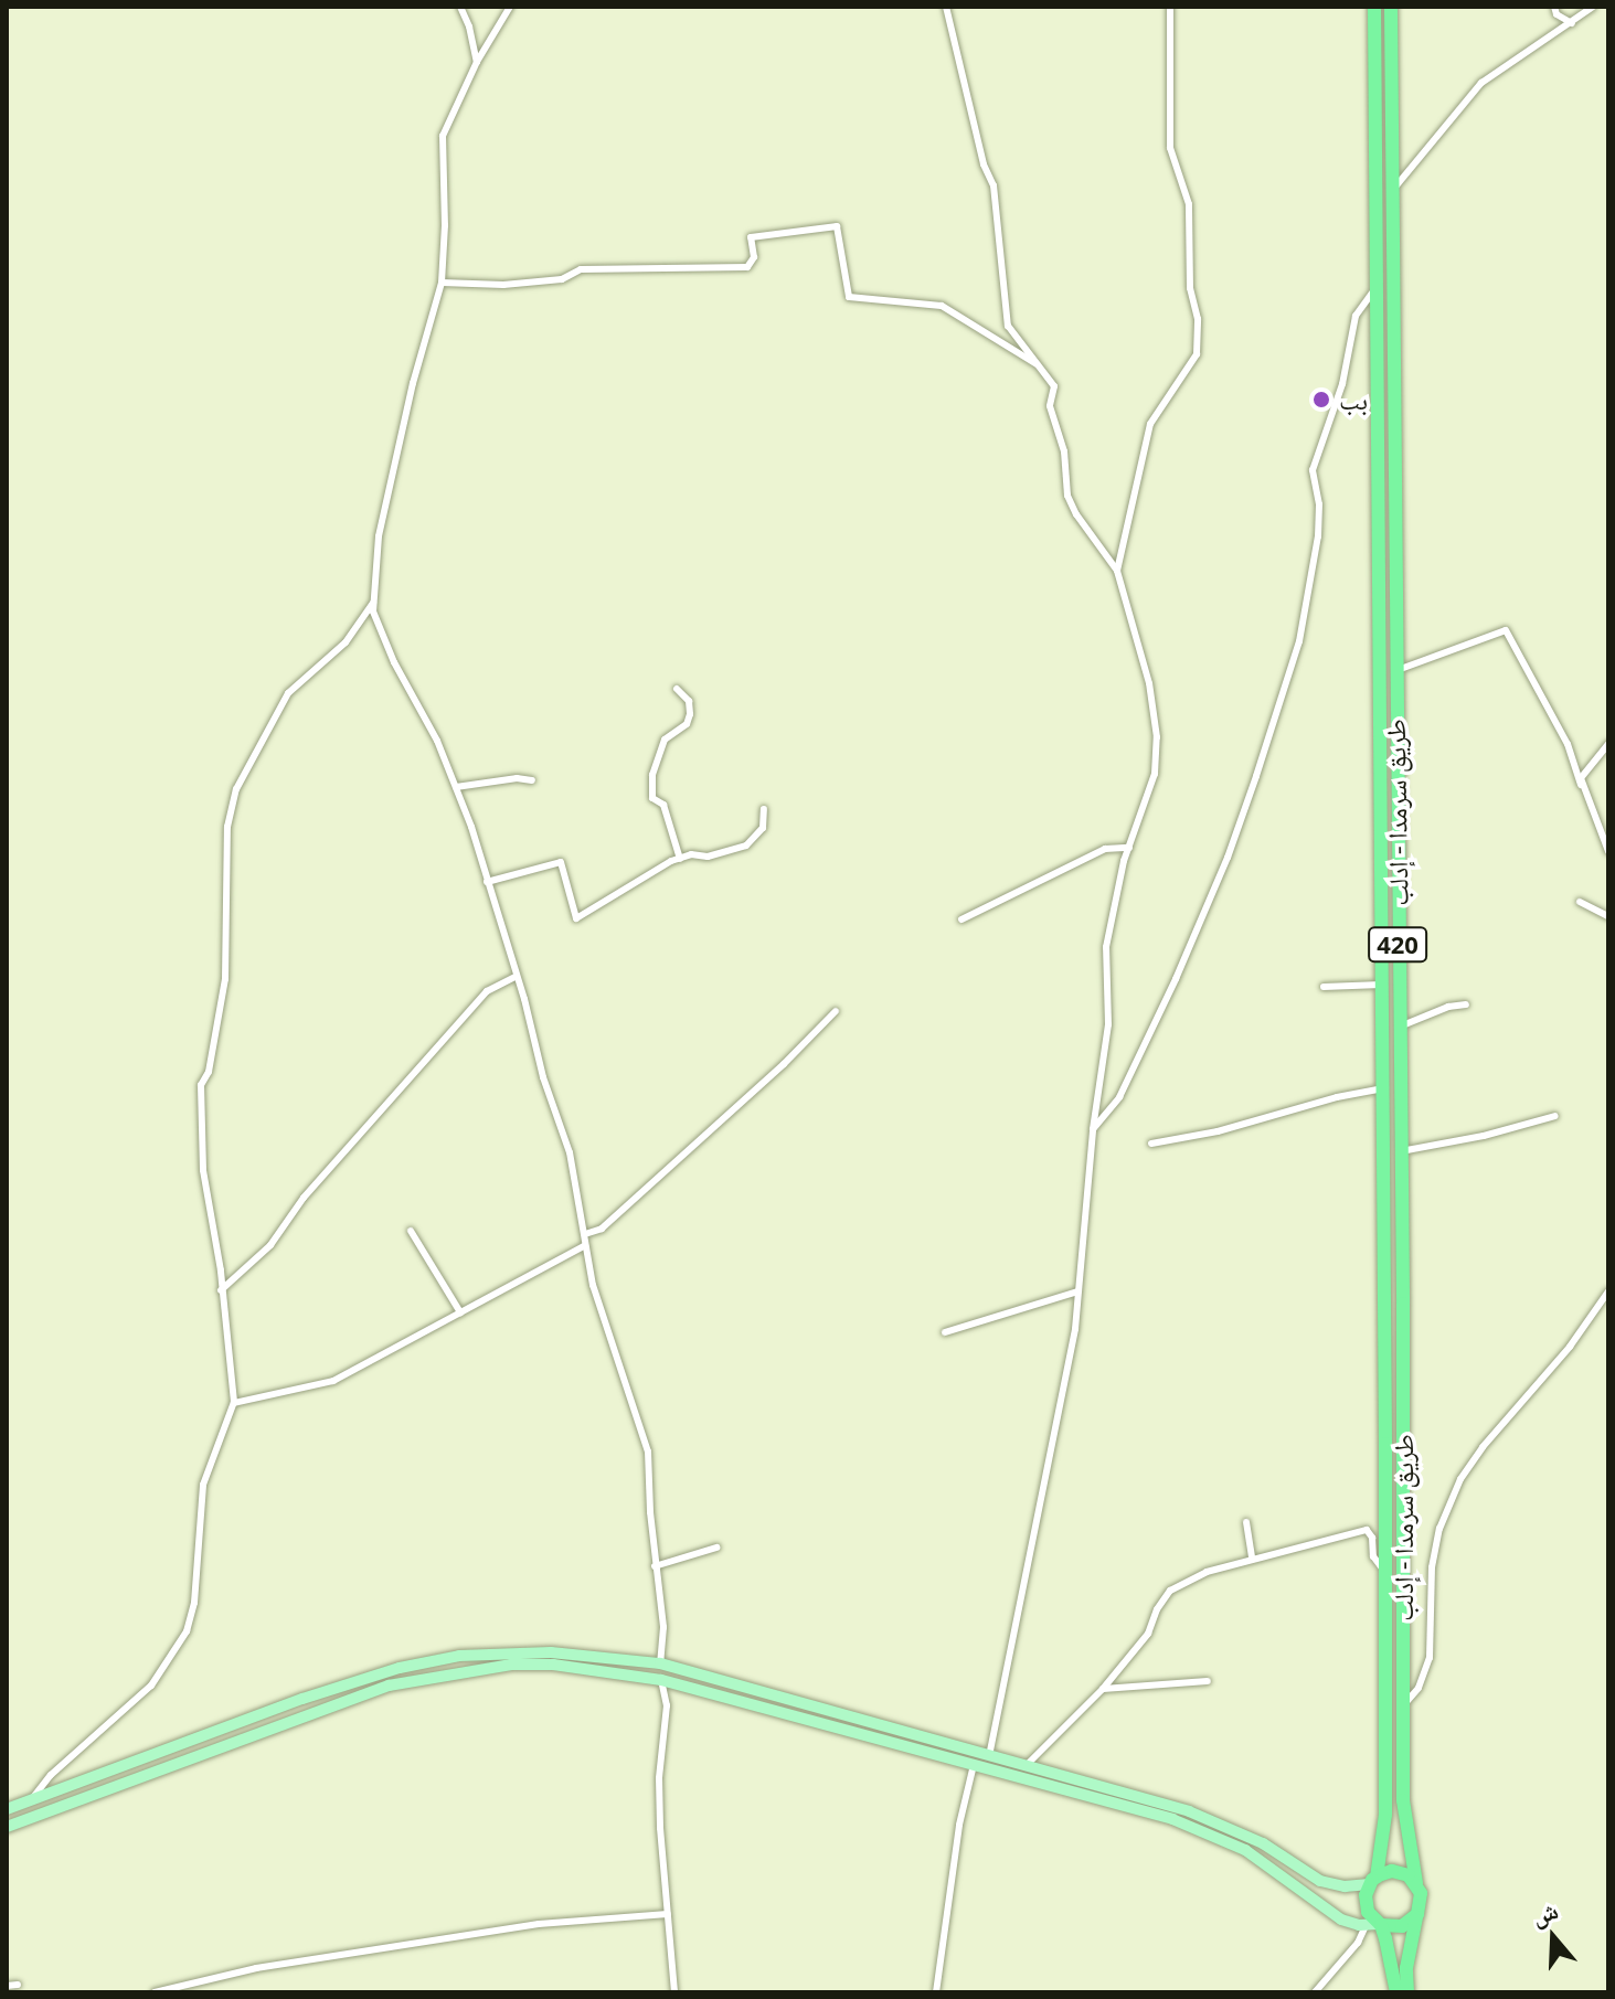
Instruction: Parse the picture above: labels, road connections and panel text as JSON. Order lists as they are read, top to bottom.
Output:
{
  "streets": {
    "highway": ["طريق سرمدا - إدلب", "420"]
  },
  "places": ["بب"],
  "north": "top"
}
